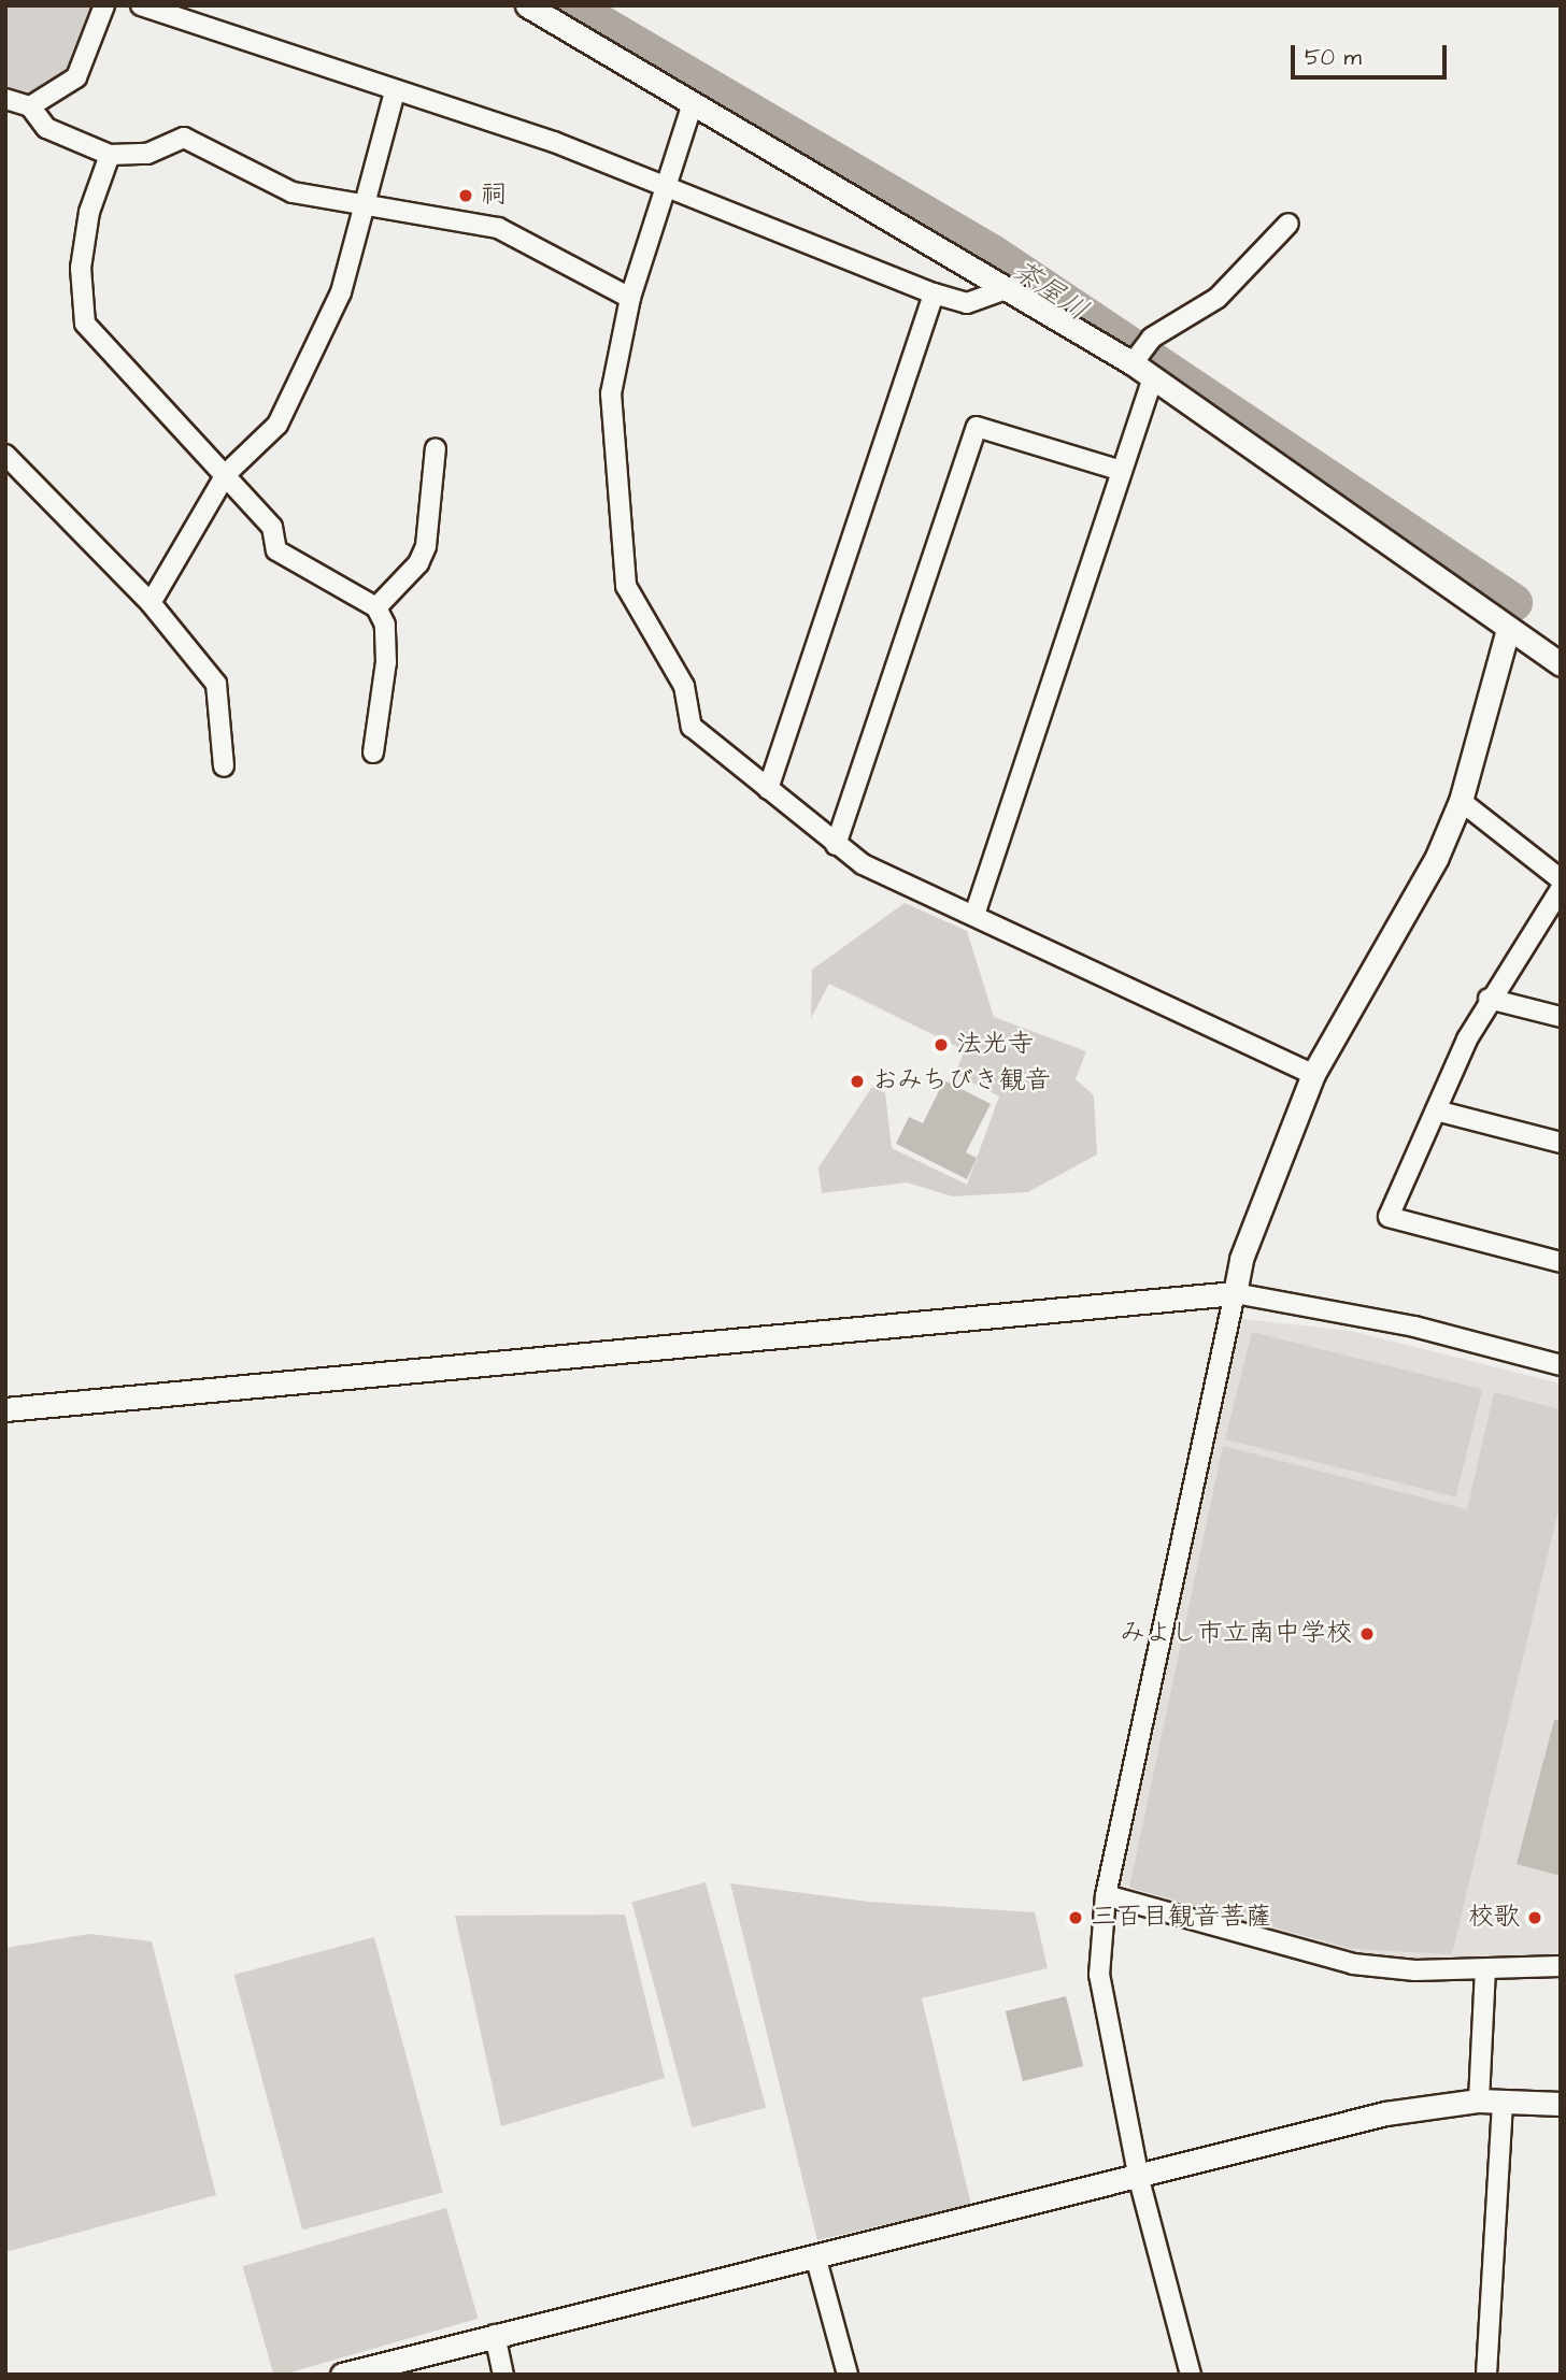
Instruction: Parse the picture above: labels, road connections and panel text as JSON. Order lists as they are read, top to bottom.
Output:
{
  "water": ["茶屋川"],
  "places": [
    "祠",
    "法光寺",
    "おみちびき観音",
    "みよし市立南中学校",
    "三百目観音菩薩",
    "校歌"
  ],
  "scale_bar": "50 m"
}
